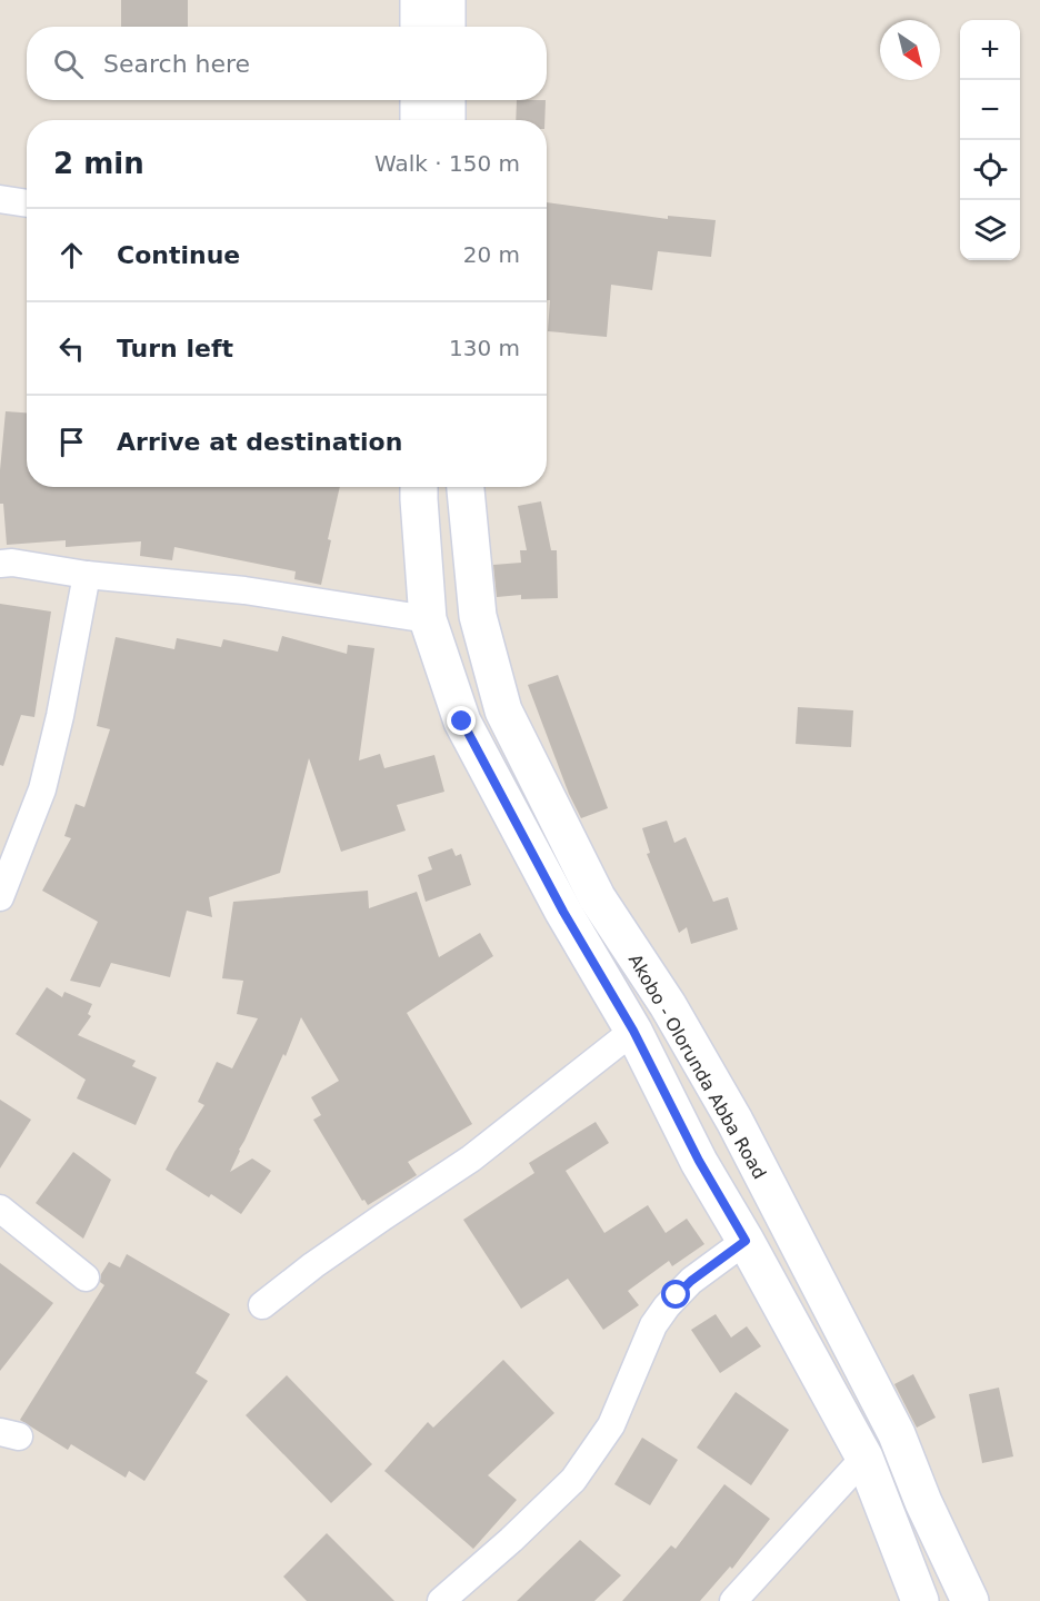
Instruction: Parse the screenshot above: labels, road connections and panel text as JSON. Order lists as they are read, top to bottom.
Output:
{
  "streets": {
    "main road": ["Akobo - Olorunda Abba Road"]
  },
  "north": "bottom right",
  "page": {
    "map_buttons": ["+", "−"],
    "search": "Search here",
    "heading": ["2 min", "Walk · 150 m"],
    "list": [
      ["Continue", "20 m"],
      ["Turn left", "130 m"],
      "Arrive at destination"
    ]
  }
}
